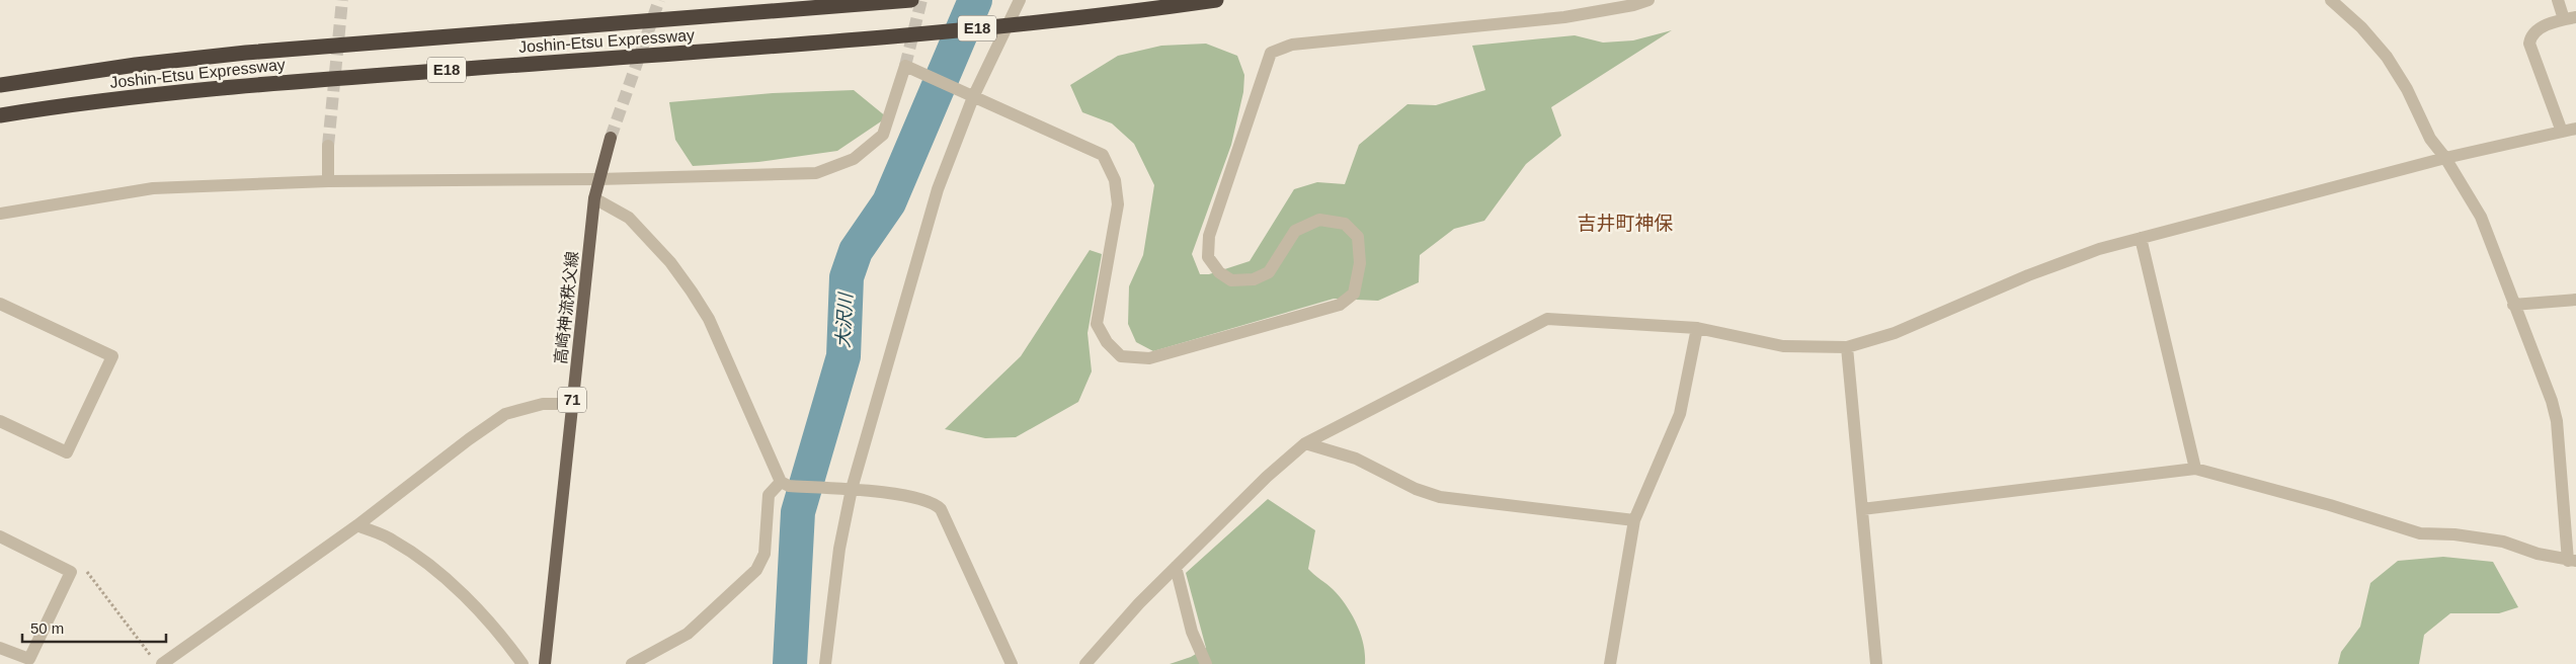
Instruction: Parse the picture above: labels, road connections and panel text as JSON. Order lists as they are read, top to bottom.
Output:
{
  "streets": {
    "highway": ["E18", "Joshin-Etsu Expressway"],
    "main road": ["高崎神流秩父線", "71"]
  },
  "districts": ["吉井町神保"],
  "water": ["大沢川"],
  "scale_bar": "50 m"
}
